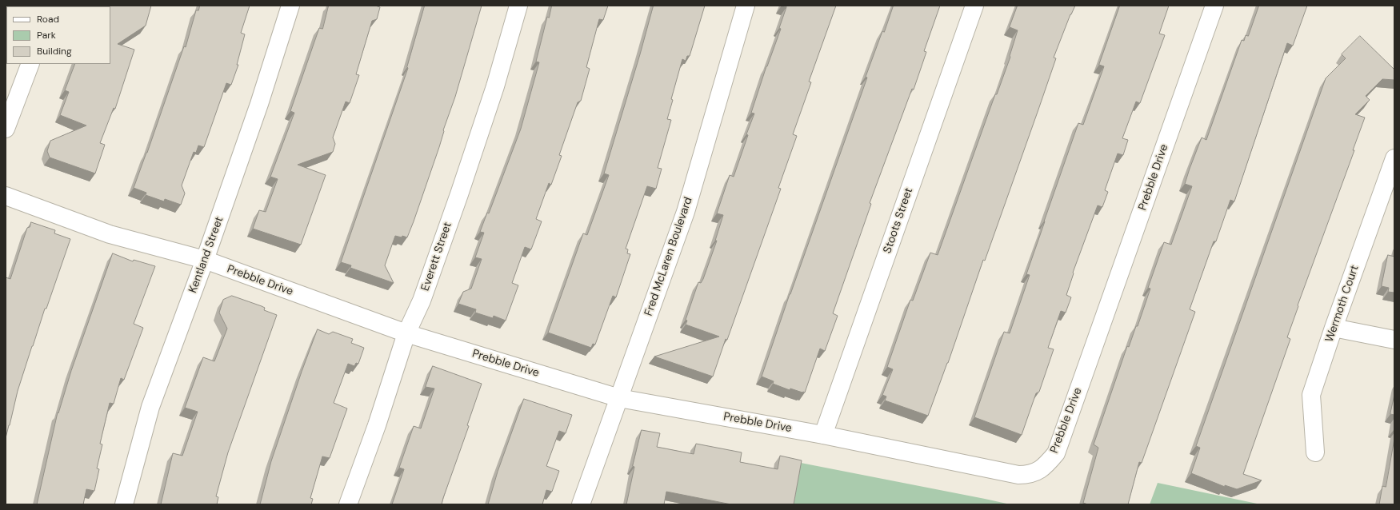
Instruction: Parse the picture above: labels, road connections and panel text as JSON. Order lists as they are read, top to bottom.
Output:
{
  "streets": {
    "street": [
      "Prebble Drive",
      "Stoots Street",
      "Kentland Street",
      "Everett Street",
      "Fred McLaren Boulevard",
      "Wermoth Court"
    ]
  },
  "crossings": [
    ["Prebble Drive", "Stoots Street"],
    ["Prebble Drive", "Kentland Street"],
    ["Prebble Drive", "Everett Street"],
    ["Prebble Drive", "Fred McLaren Boulevard"]
  ],
  "legend": ["Road", "Park", "Building"]
}
